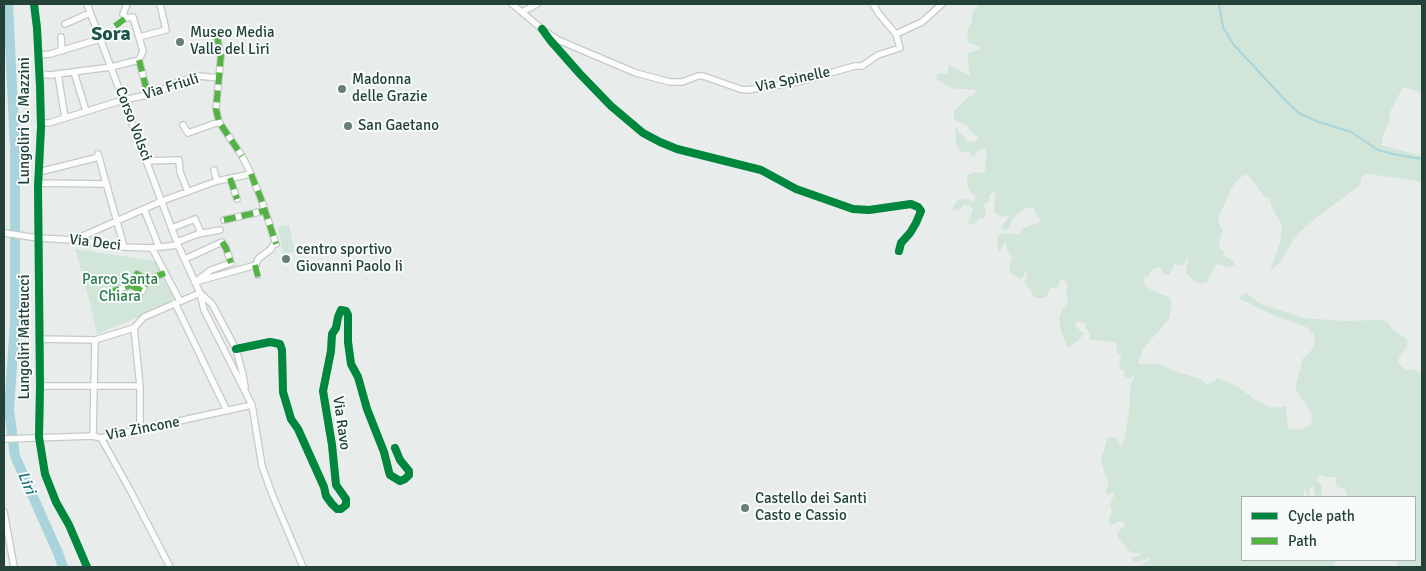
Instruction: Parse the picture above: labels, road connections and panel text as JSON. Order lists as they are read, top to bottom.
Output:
{
  "streets": {
    "street": [
      "Via Spinelle",
      "Via Friuli",
      "Lungoliri G. Mazzini",
      "Corso Volsci",
      "Via Deci",
      "Lungoliri Matteucci",
      "Via Ravo",
      "Via Zincone"
    ]
  },
  "crossings": [
    ["Via Friuli", "Lungoliri G. Mazzini"],
    ["Via Friuli", "Corso Volsci"],
    ["Lungoliri G. Mazzini", "Via Deci"],
    ["Lungoliri G. Mazzini", "Lungoliri Matteucci"],
    ["Corso Volsci", "Via Deci"],
    ["Via Deci", "Lungoliri Matteucci"],
    ["Lungoliri Matteucci", "Via Zincone"]
  ],
  "districts": ["Sora"],
  "water": ["Liri"],
  "parks": ["Parco Santa Chiara"],
  "places": [
    "Museo Media Valle del Liri",
    "Madonna delle Grazie",
    "San Gaetano",
    "centro sportivo Giovanni Paolo Ii",
    "Castello dei Santi Casto e Cassio"
  ],
  "legend": ["Cycle path", "Path"]
}
